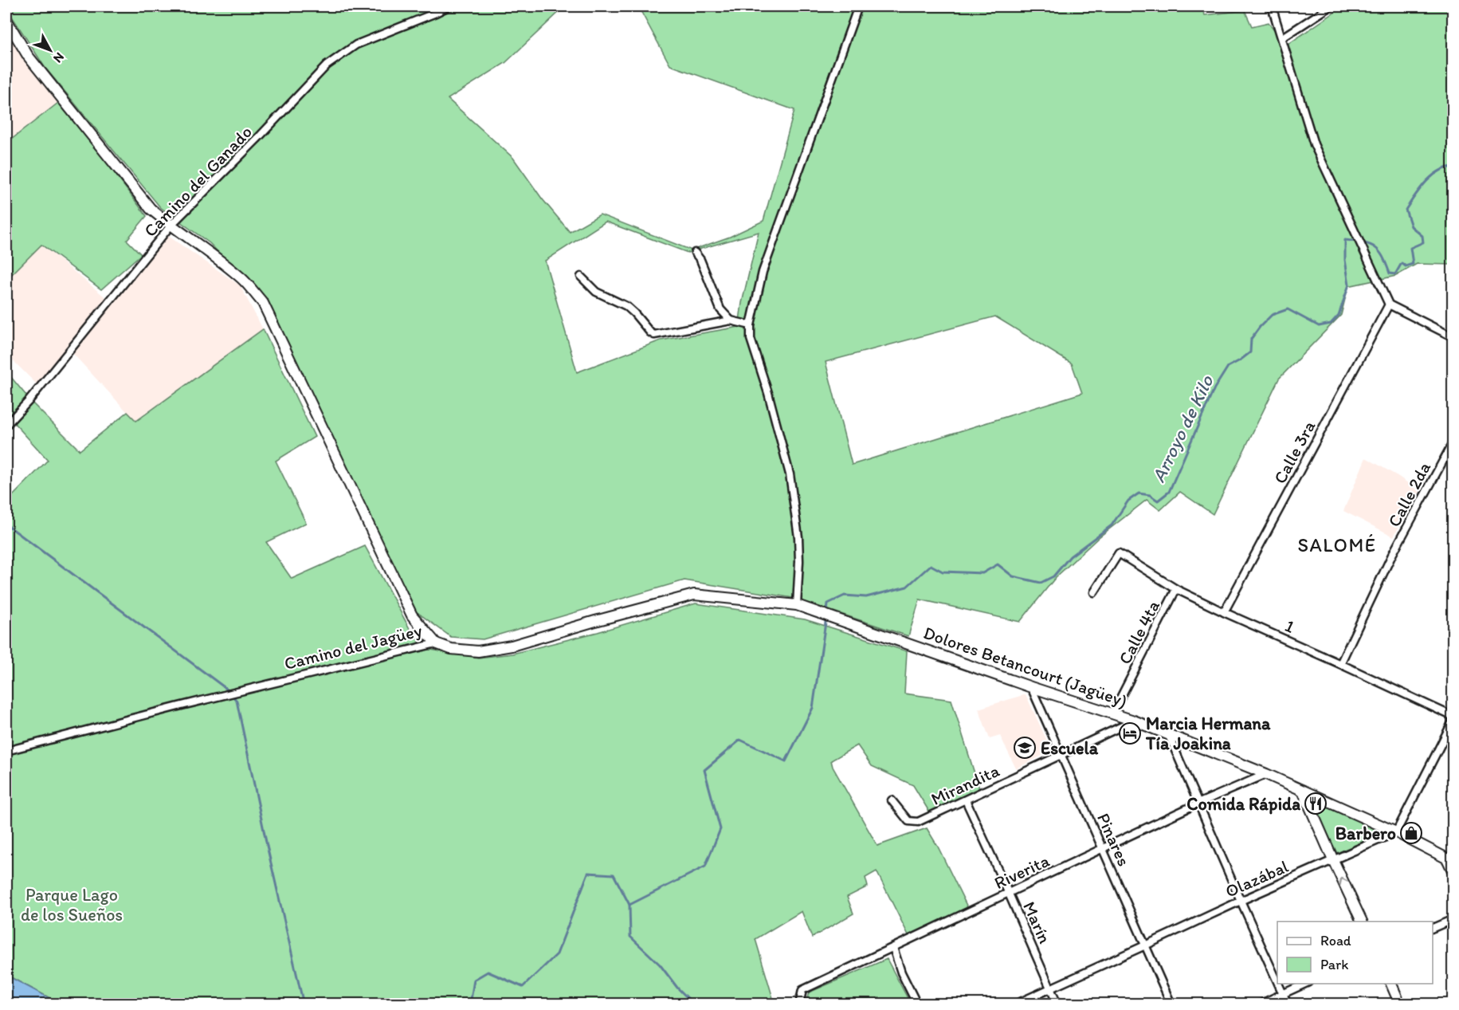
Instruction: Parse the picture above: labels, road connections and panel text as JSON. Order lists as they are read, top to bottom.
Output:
{
  "streets": {
    "street": [
      "Camino del Ganado",
      "Calle 3ra",
      "Calle 2da",
      "1",
      "Calle 4ta",
      "Camino del Jagüey",
      "Dolores Betancourt (Jagüey)",
      "Mirandita",
      "Pinares",
      "Riverita",
      "Olazábal",
      "Marín"
    ]
  },
  "crossings": [
    ["Calle 3ra", "1"],
    ["Calle 2da", "1"],
    ["1", "Calle 4ta"],
    ["Calle 4ta", "Dolores Betancourt (Jagüey)"],
    ["Camino del Jagüey", "Dolores Betancourt (Jagüey)"],
    ["Dolores Betancourt (Jagüey)", "Mirandita"],
    ["Dolores Betancourt (Jagüey)", "Pinares"],
    ["Dolores Betancourt (Jagüey)", "Riverita"],
    ["Dolores Betancourt (Jagüey)", "Olazábal"],
    ["Mirandita", "Pinares"],
    ["Mirandita", "Marín"],
    ["Pinares", "Riverita"],
    ["Pinares", "Olazábal"],
    ["Riverita", "Marín"],
    ["Olazábal", "Marín"]
  ],
  "districts": ["SALOMÉ"],
  "water": ["Arroyo de Kilo"],
  "parks": ["Parque Lago de los Sueños"],
  "places": {
    "hotel": ["Marcia Hermana Tía Joakina"],
    "school or university": ["Escuela"],
    "restaurant": ["Comida Rápida"],
    "shop": ["Barbero"]
  },
  "legend": ["Road", "Park"],
  "north": "bottom right"
}
